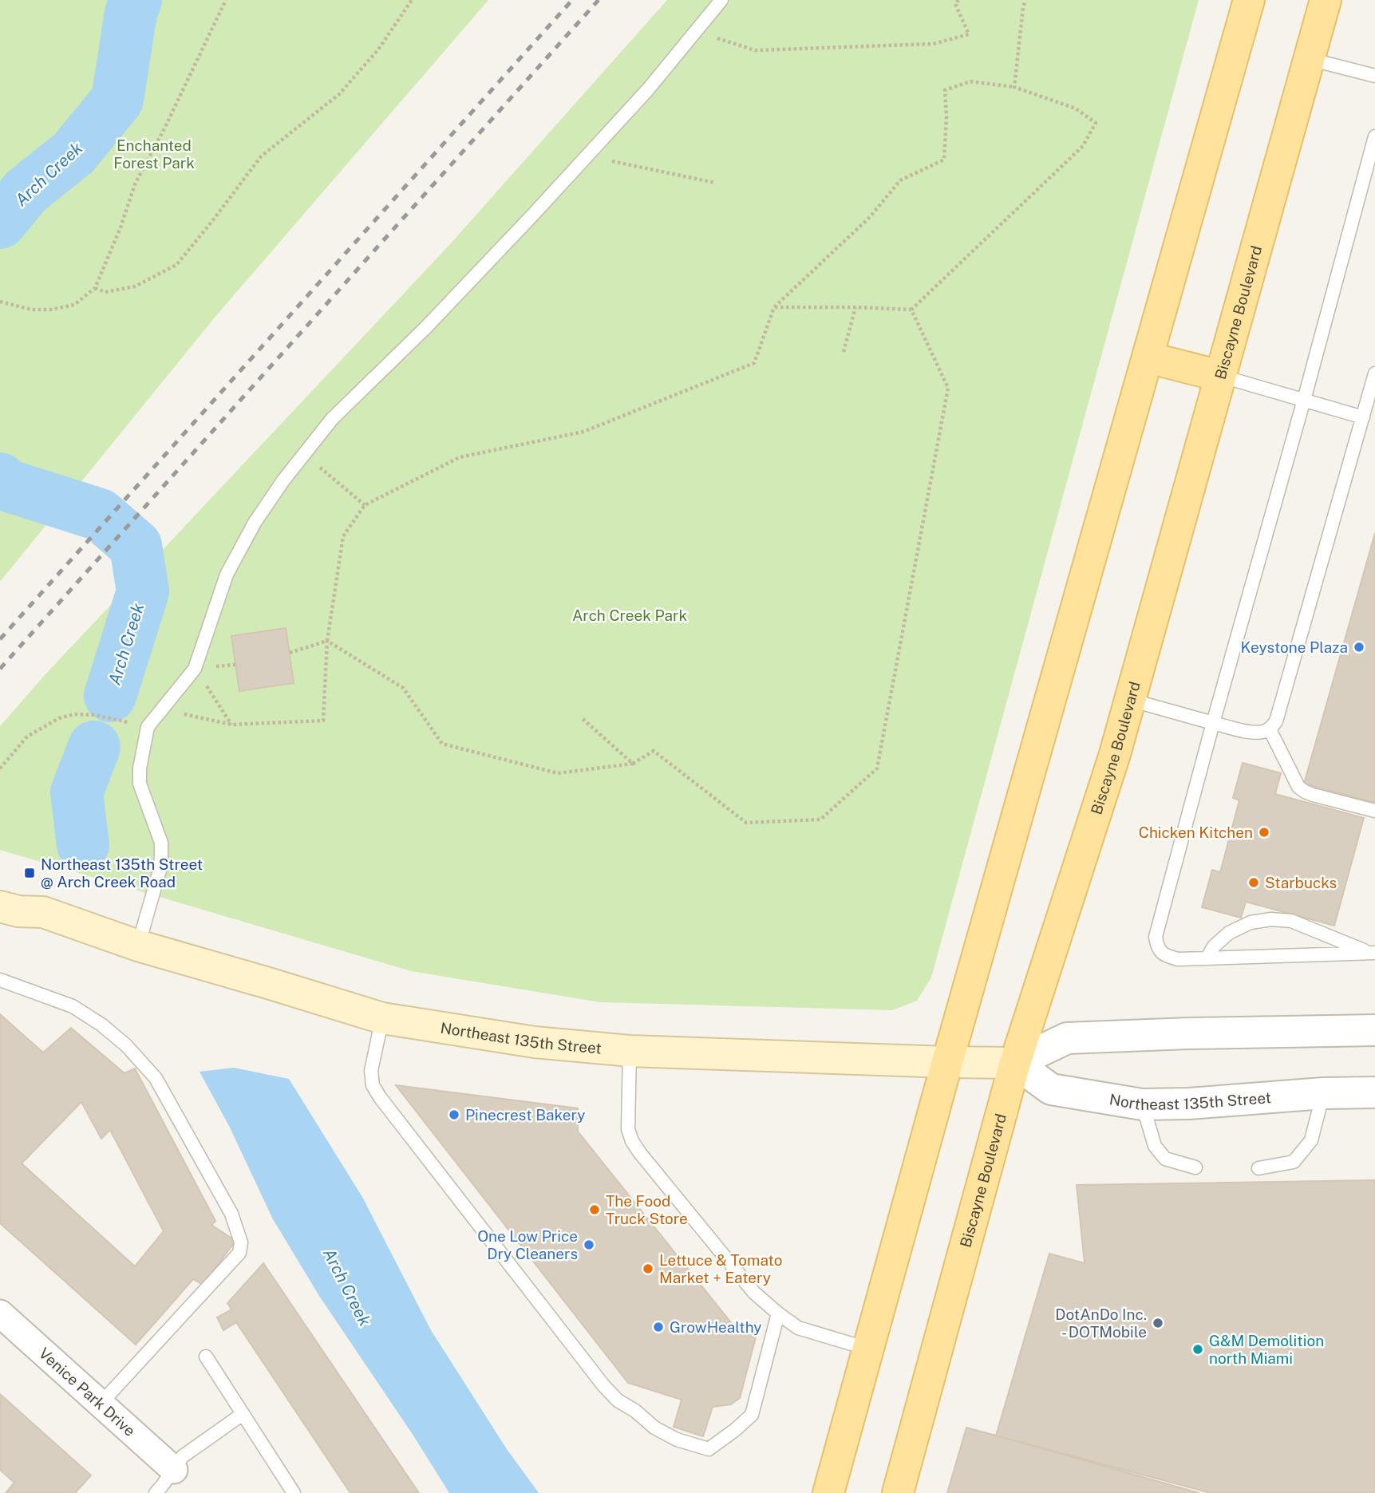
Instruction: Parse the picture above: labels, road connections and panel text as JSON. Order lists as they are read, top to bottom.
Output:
{
  "streets": {
    "main road": ["Biscayne Boulevard", "Northeast 135th Street"],
    "street": ["Venice Park Drive"]
  },
  "crossings": [
    ["Biscayne Boulevard", "Northeast 135th Street"]
  ],
  "water": ["Arch Creek"],
  "parks": ["Enchanted Forest Park", "Arch Creek Park"],
  "places": {
    "other": [
      "Keystone Plaza",
      "Chicken Kitchen",
      "Starbucks",
      "Pinecrest Bakery",
      "The Food Truck Store",
      "One Low Price Dry Cleaners",
      "Lettuce & Tomato Market + Eatery",
      "DotAnDo Inc. - DOTMobile",
      "GrowHealthy",
      "G&M Demolition north Miami"
    ],
    "transit": ["Northeast 135th Street @ Arch Creek Road"]
  }
}
